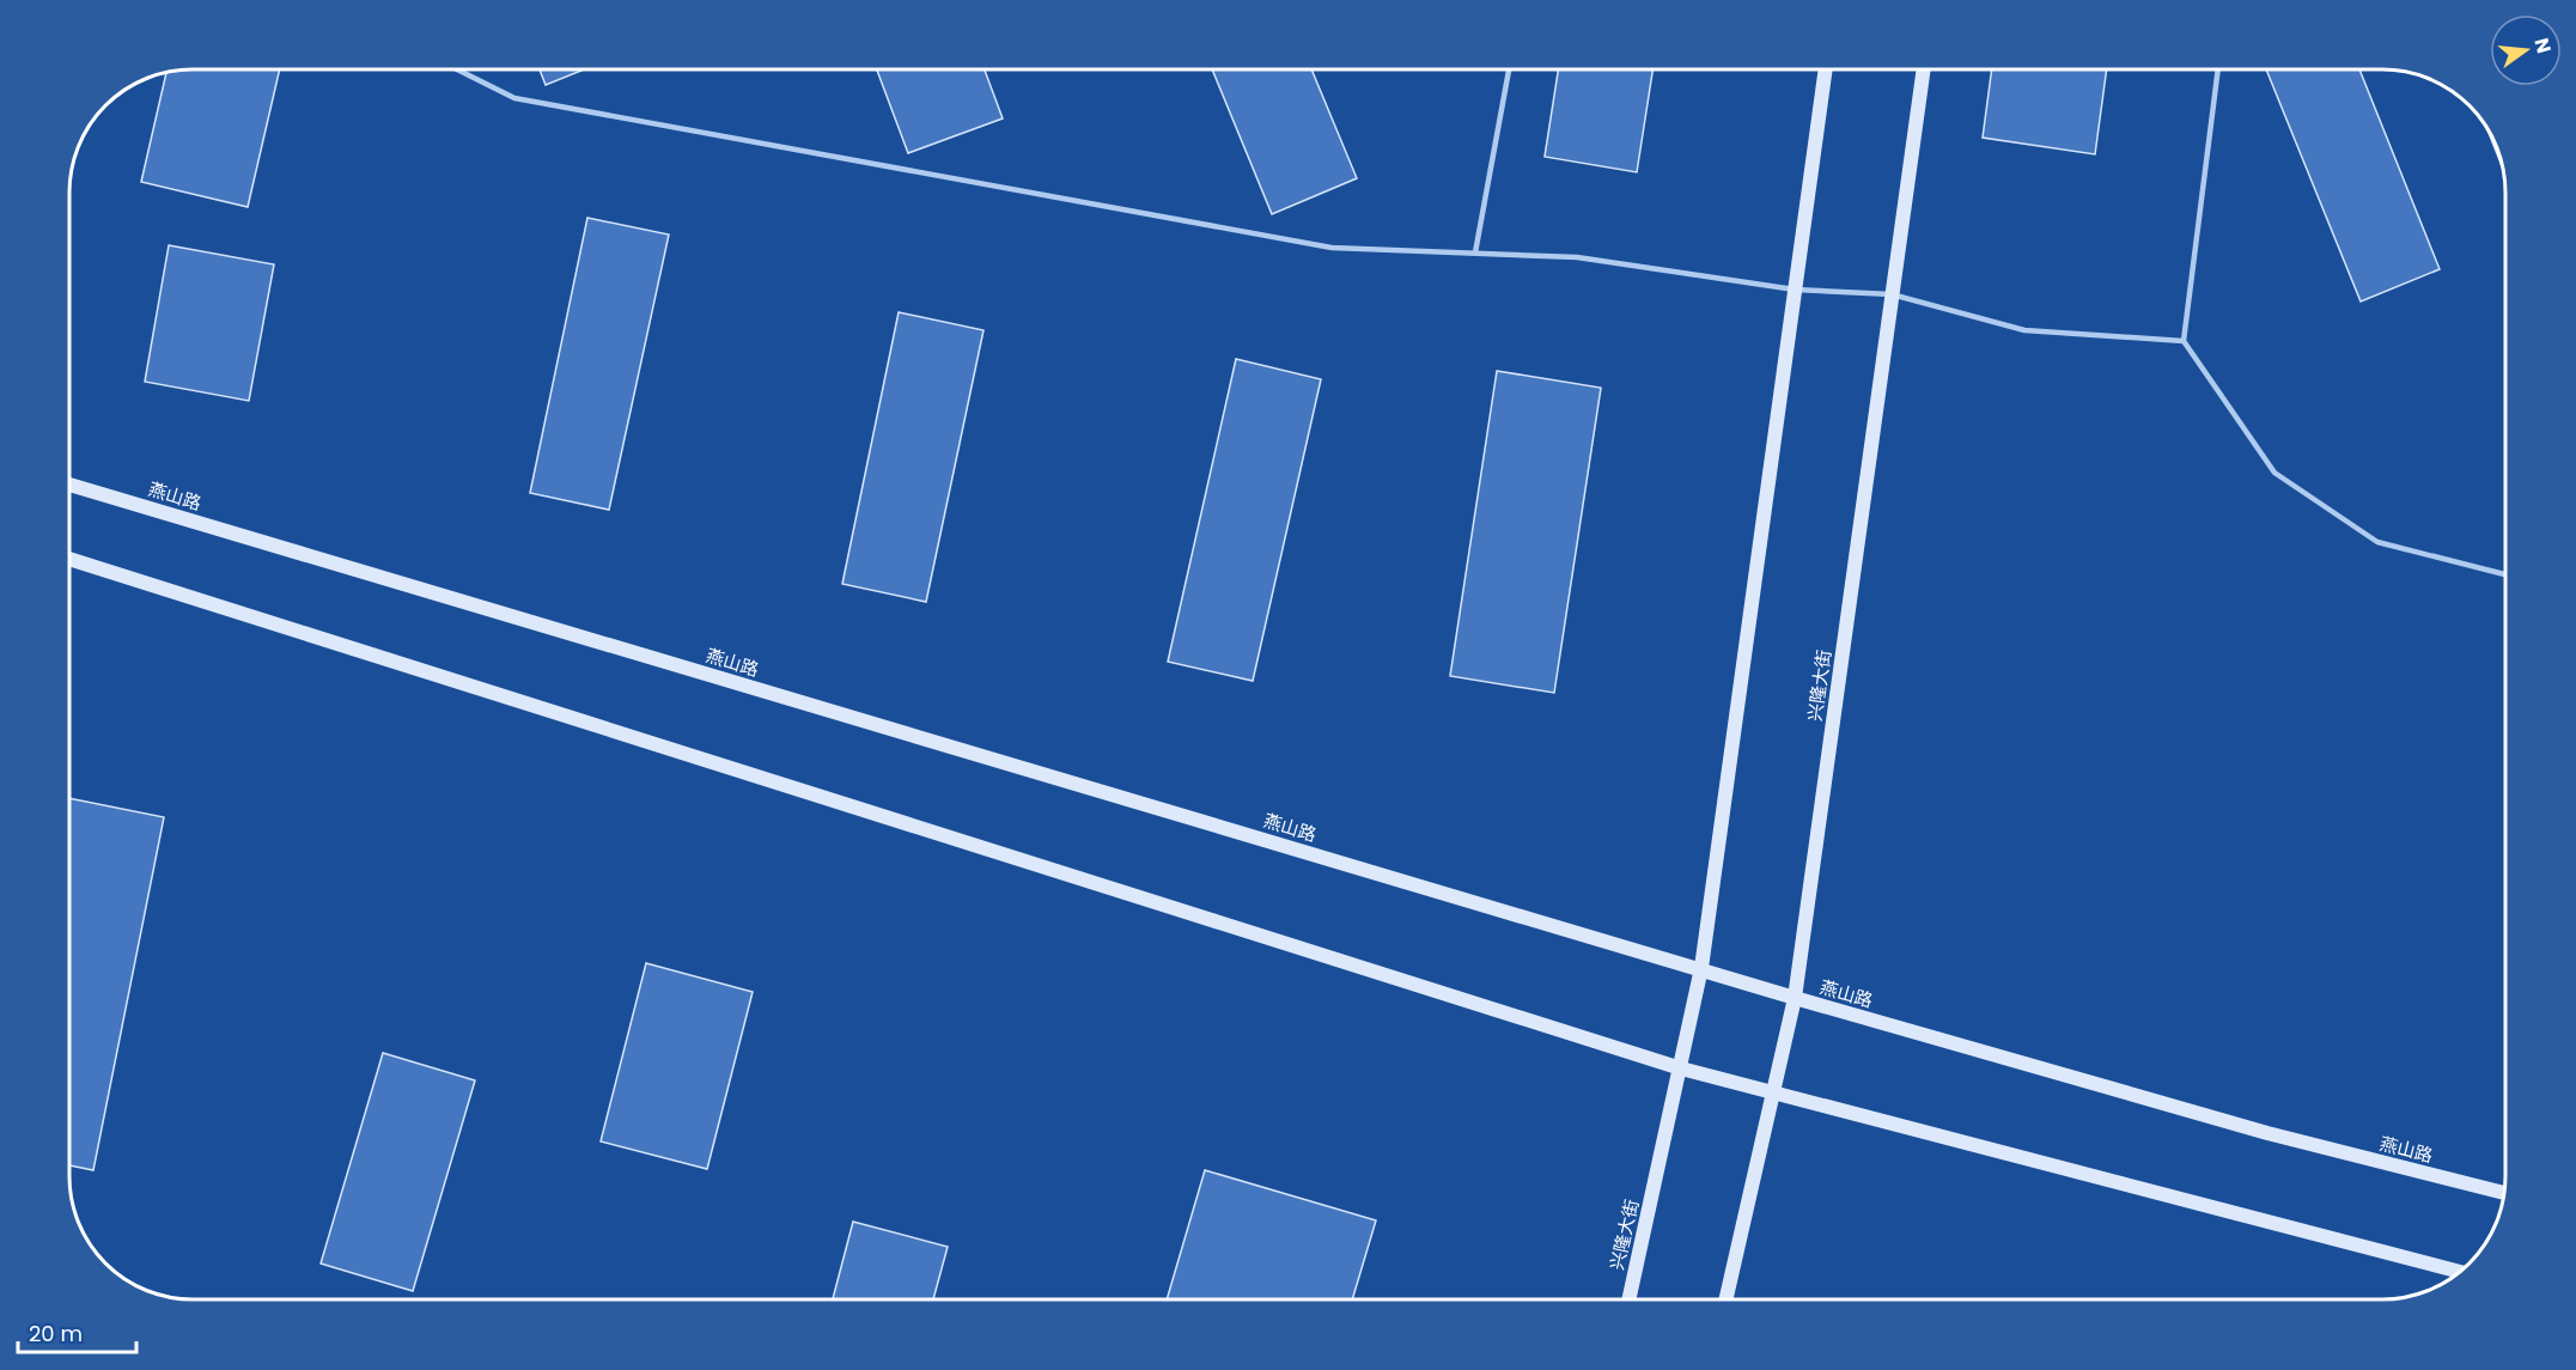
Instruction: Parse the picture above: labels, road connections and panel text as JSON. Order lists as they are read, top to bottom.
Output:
{
  "streets": {
    "street": ["燕山路", "兴隆大街"]
  },
  "crossings": [
    ["燕山路", "兴隆大街"]
  ],
  "scale_bar": "20 m",
  "north": "right"
}
